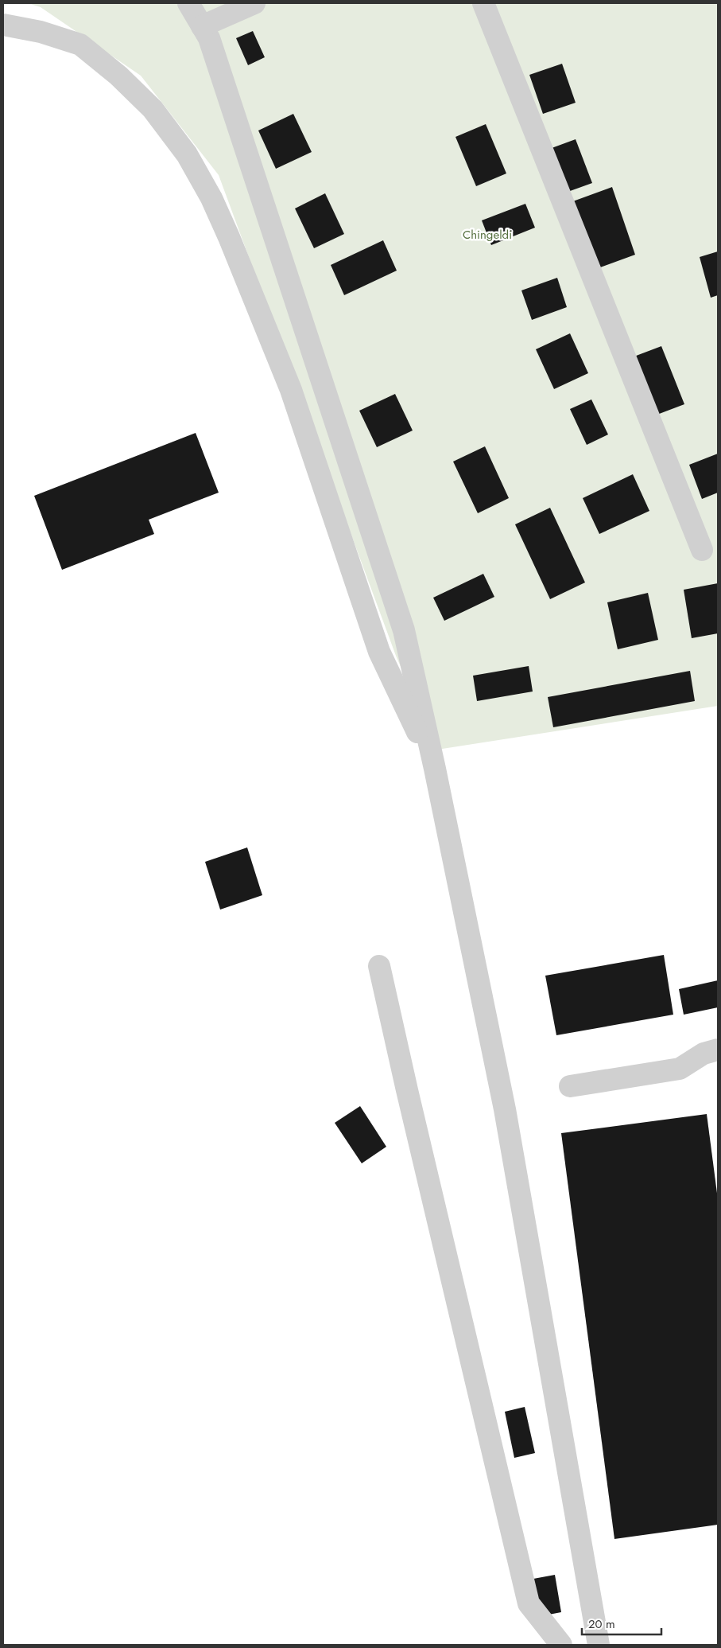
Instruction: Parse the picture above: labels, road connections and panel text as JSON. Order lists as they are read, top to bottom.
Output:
{
  "parks": ["Chingeldi"],
  "scale_bar": "20 m"
}
